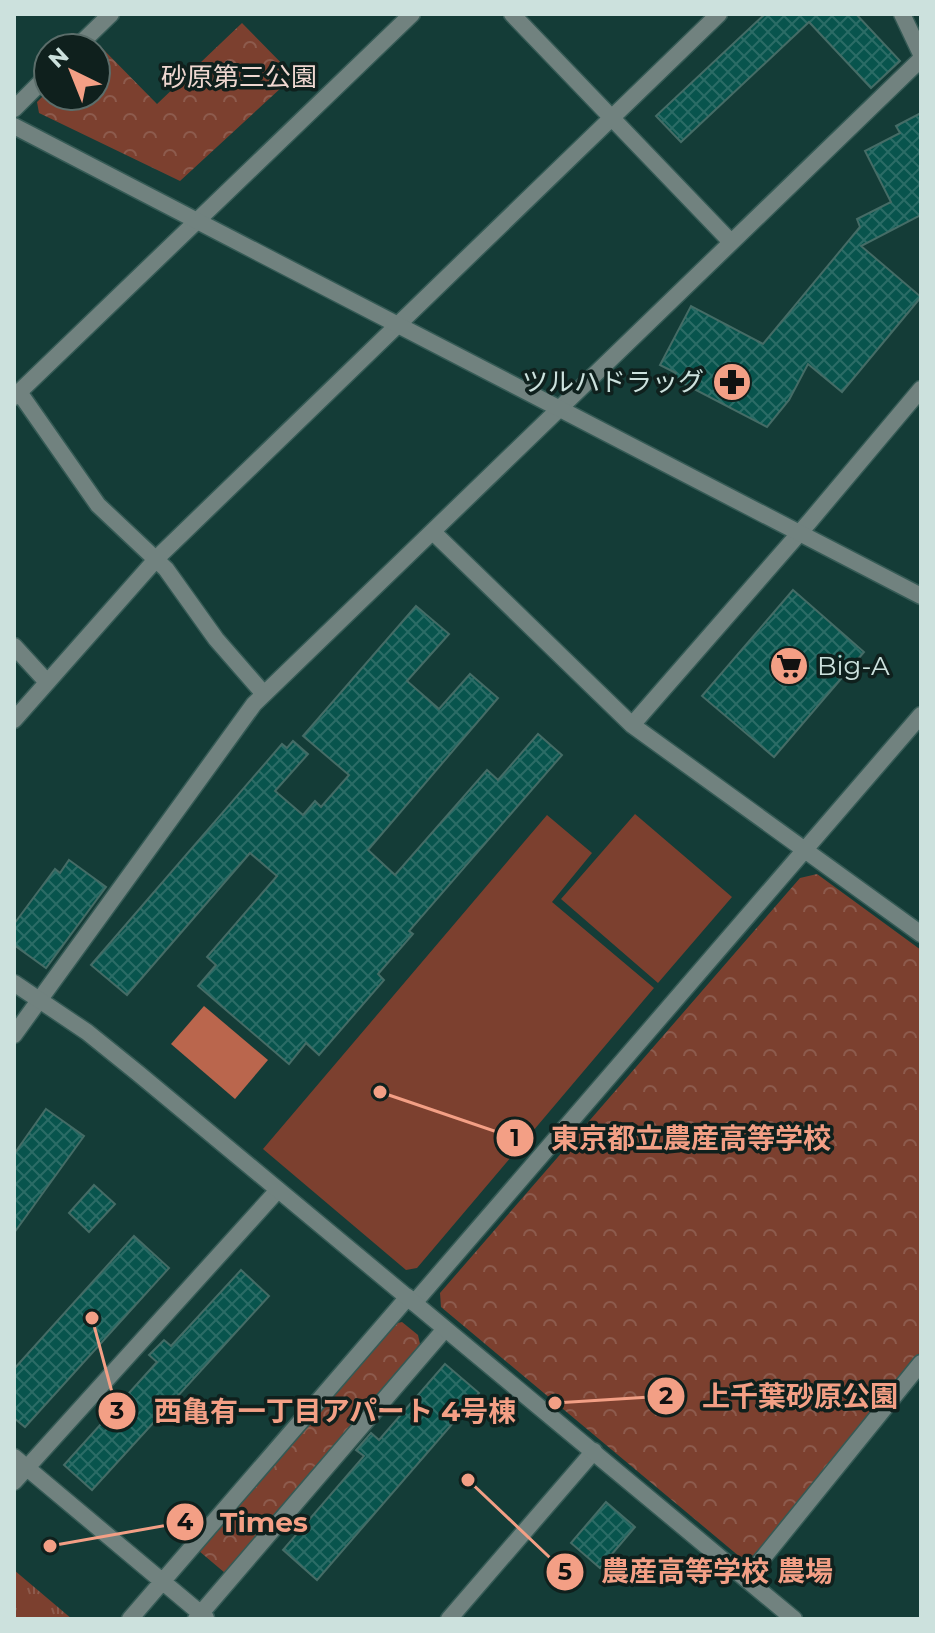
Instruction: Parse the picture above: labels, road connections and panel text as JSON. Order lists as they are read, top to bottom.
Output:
{
  "parks": ["砂原第三公園"],
  "places": {
    "pharmacy": ["ツルハドラッグ"],
    "supermarket": ["Big-A"],
    "other": [
      "東京都立農産高等学校",
      "西亀有一丁目アパート 4号棟",
      "上千葉砂原公園",
      "農産高等学校 農場",
      "Times"
    ]
  },
  "north": "top left"
}
